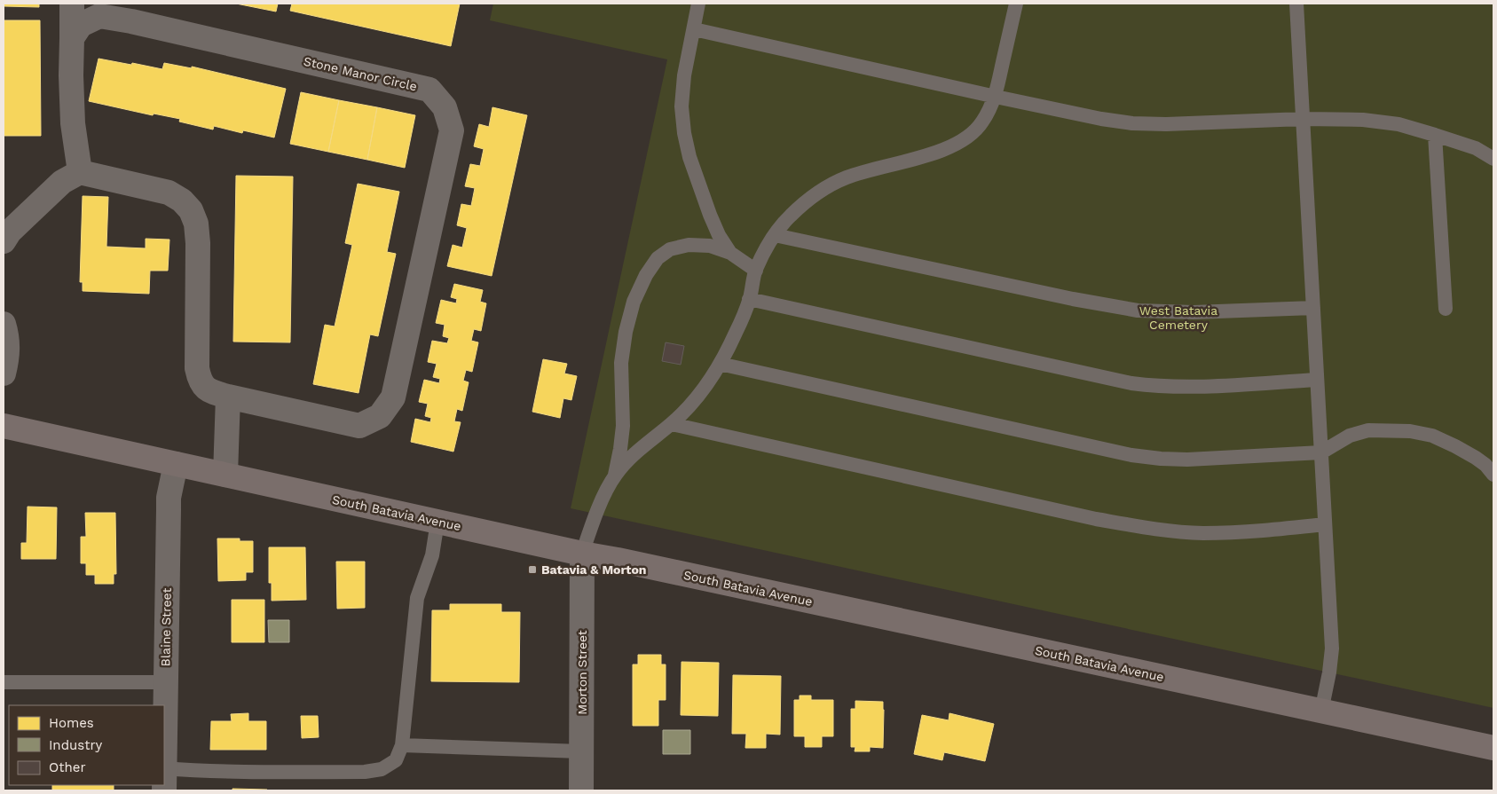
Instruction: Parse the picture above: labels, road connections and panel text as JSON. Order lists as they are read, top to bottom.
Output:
{
  "streets": {
    "main road": ["South Batavia Avenue"],
    "street": ["Stone Manor Circle", "Blaine Street", "Morton Street"]
  },
  "crossings": [
    ["South Batavia Avenue", "Blaine Street"],
    ["South Batavia Avenue", "Morton Street"]
  ],
  "parks": ["West Batavia Cemetery"],
  "places": {
    "transit": ["Batavia & Morton"]
  },
  "legend": ["Homes", "Industry", "Other"]
}
